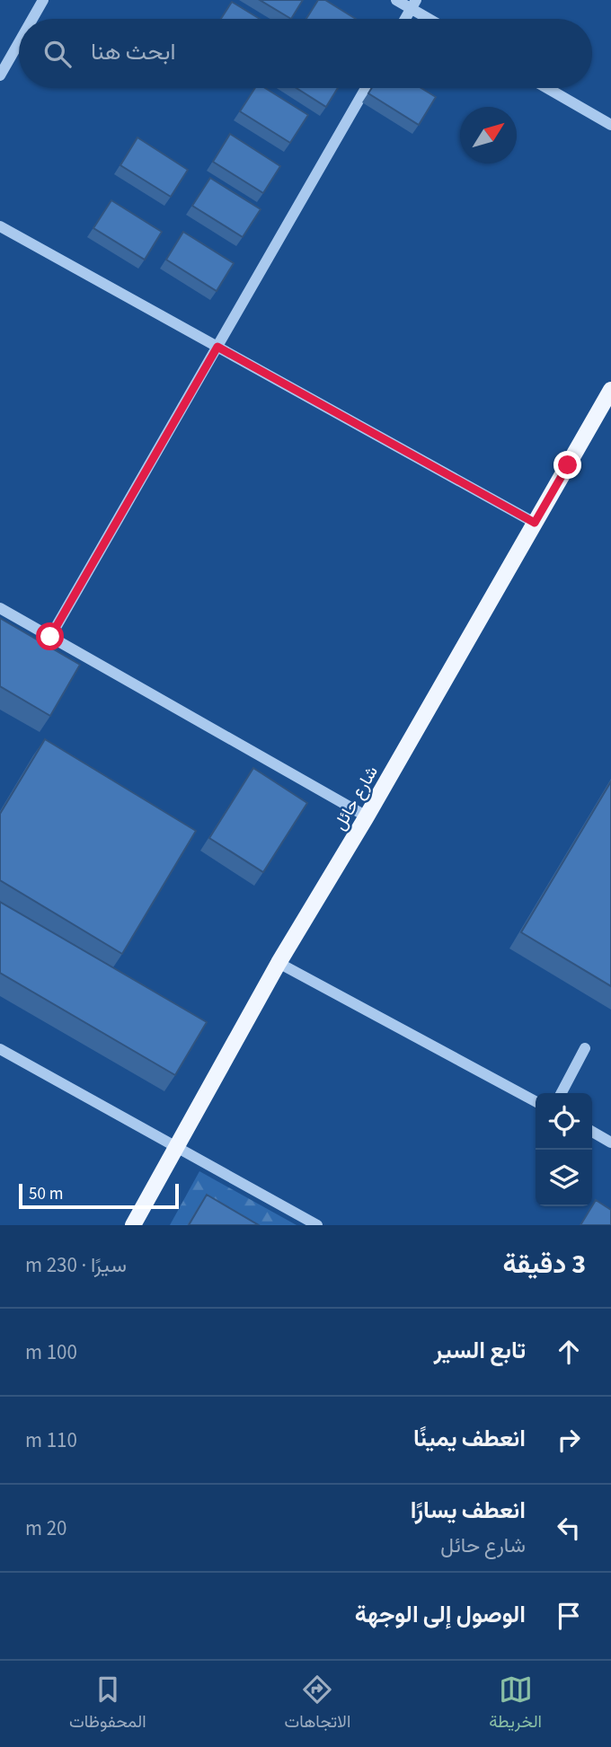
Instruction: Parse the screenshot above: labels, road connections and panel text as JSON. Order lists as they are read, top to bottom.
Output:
{
  "streets": {
    "main road": ["شارع حائل"]
  },
  "scale_bar": "50 m",
  "north": "top right",
  "page": {
    "search": "ابحث هنا",
    "scale": "50 m",
    "heading": ["3 دقيقة", "سيرًا · 230 m"],
    "list": [
      ["تابع السير", "100 m"],
      ["انعطف يمينًا", "110 m"],
      ["انعطف يسارًا", "شارع حائل", "20 m"],
      "الوصول إلى الوجهة"
    ],
    "nav": ["الخريطة", "الاتجاهات", "المحفوظات"]
  }
}
